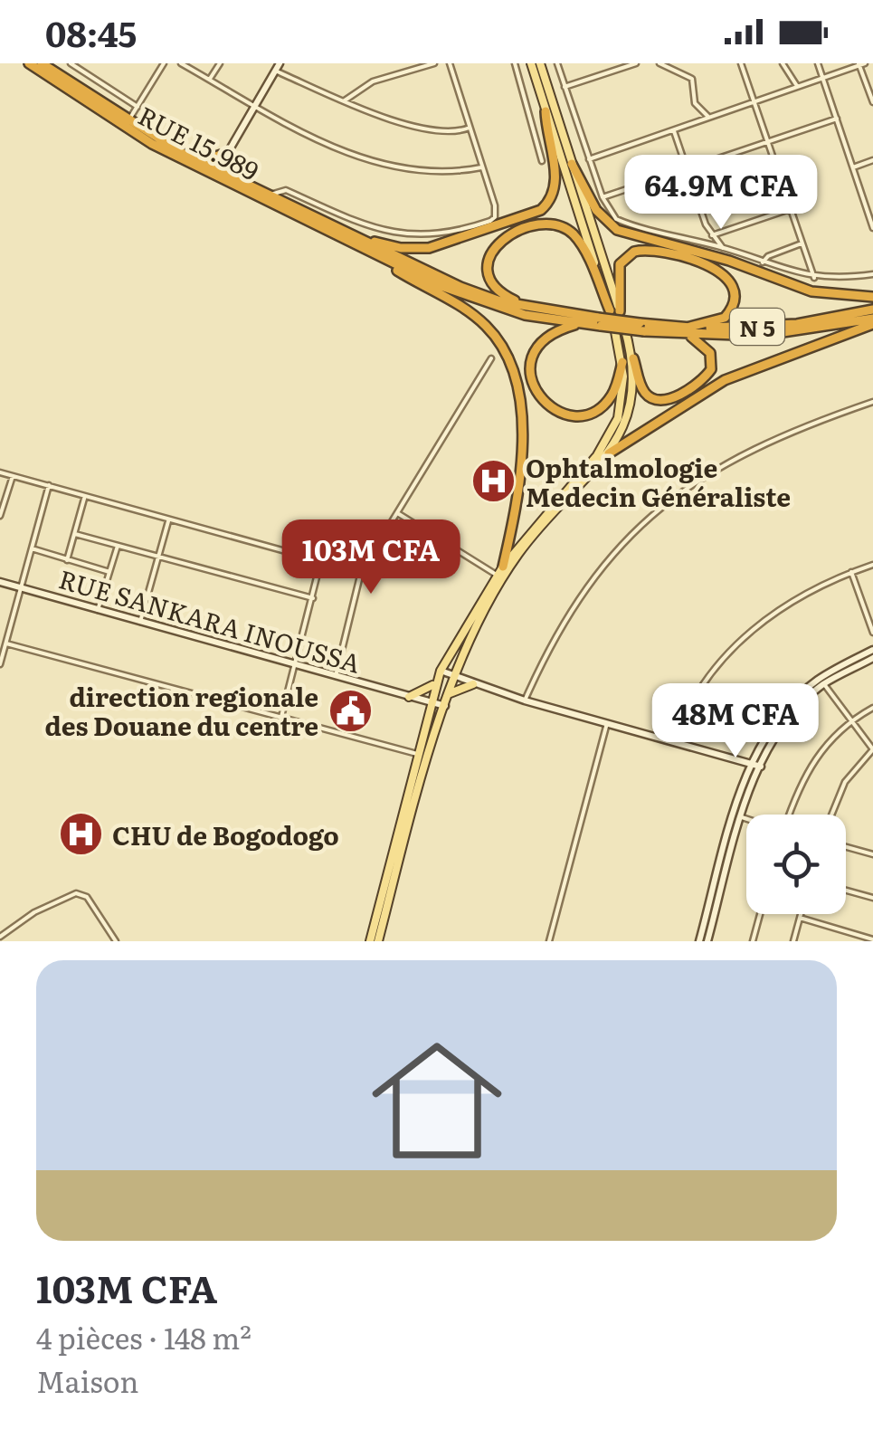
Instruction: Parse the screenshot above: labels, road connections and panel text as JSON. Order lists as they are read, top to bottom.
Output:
{
  "streets": {
    "highway": ["RUE 15.989", "N 5"],
    "main road": ["RUE SANKARA INOUSSA"]
  },
  "crossings": [
    ["RUE 15.989", "N 5"]
  ],
  "places": {
    "hospital": ["Ophtalmologie Medecin Généraliste", "CHU de Bogodogo"],
    "public building": ["direction regionale des Douane du centre"]
  },
  "page": {
    "status": "08:45",
    "price": ["64.9M CFA", "103M CFA", "48M CFA"],
    "list": [
      {
        "name": "103M CFA",
        "note": "4 pièces · 148 m² · Maison"
      }
    ]
  }
}
